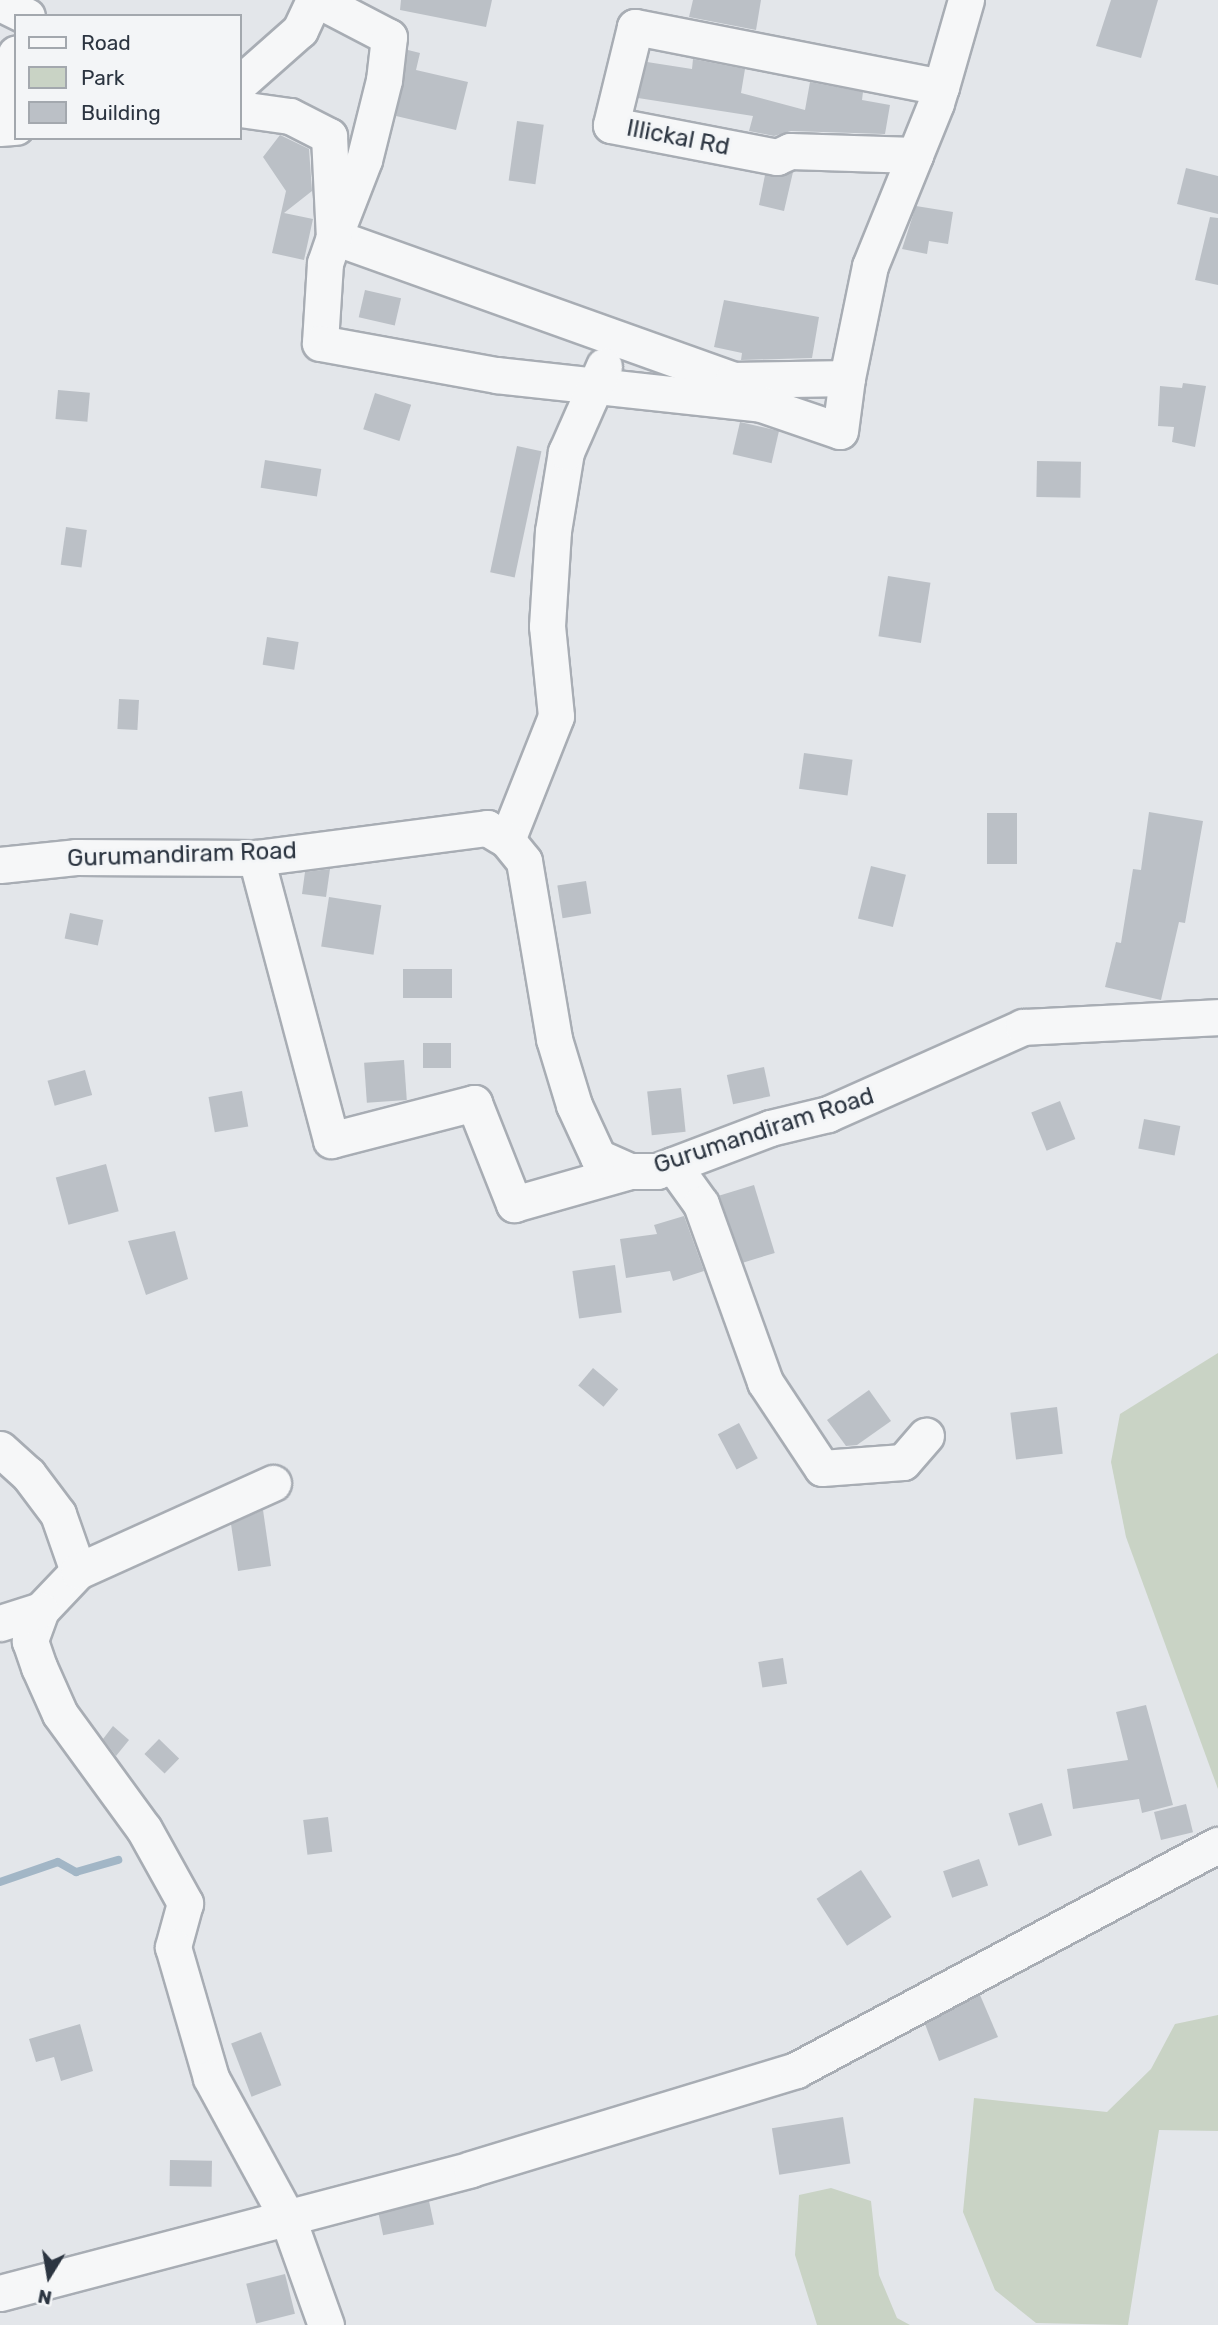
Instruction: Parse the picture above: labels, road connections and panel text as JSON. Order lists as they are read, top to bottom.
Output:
{
  "streets": {
    "street": ["Illickal Rd", "Gurumandiram Road"]
  },
  "legend": ["Road", "Park", "Building"],
  "north": "bottom"
}
